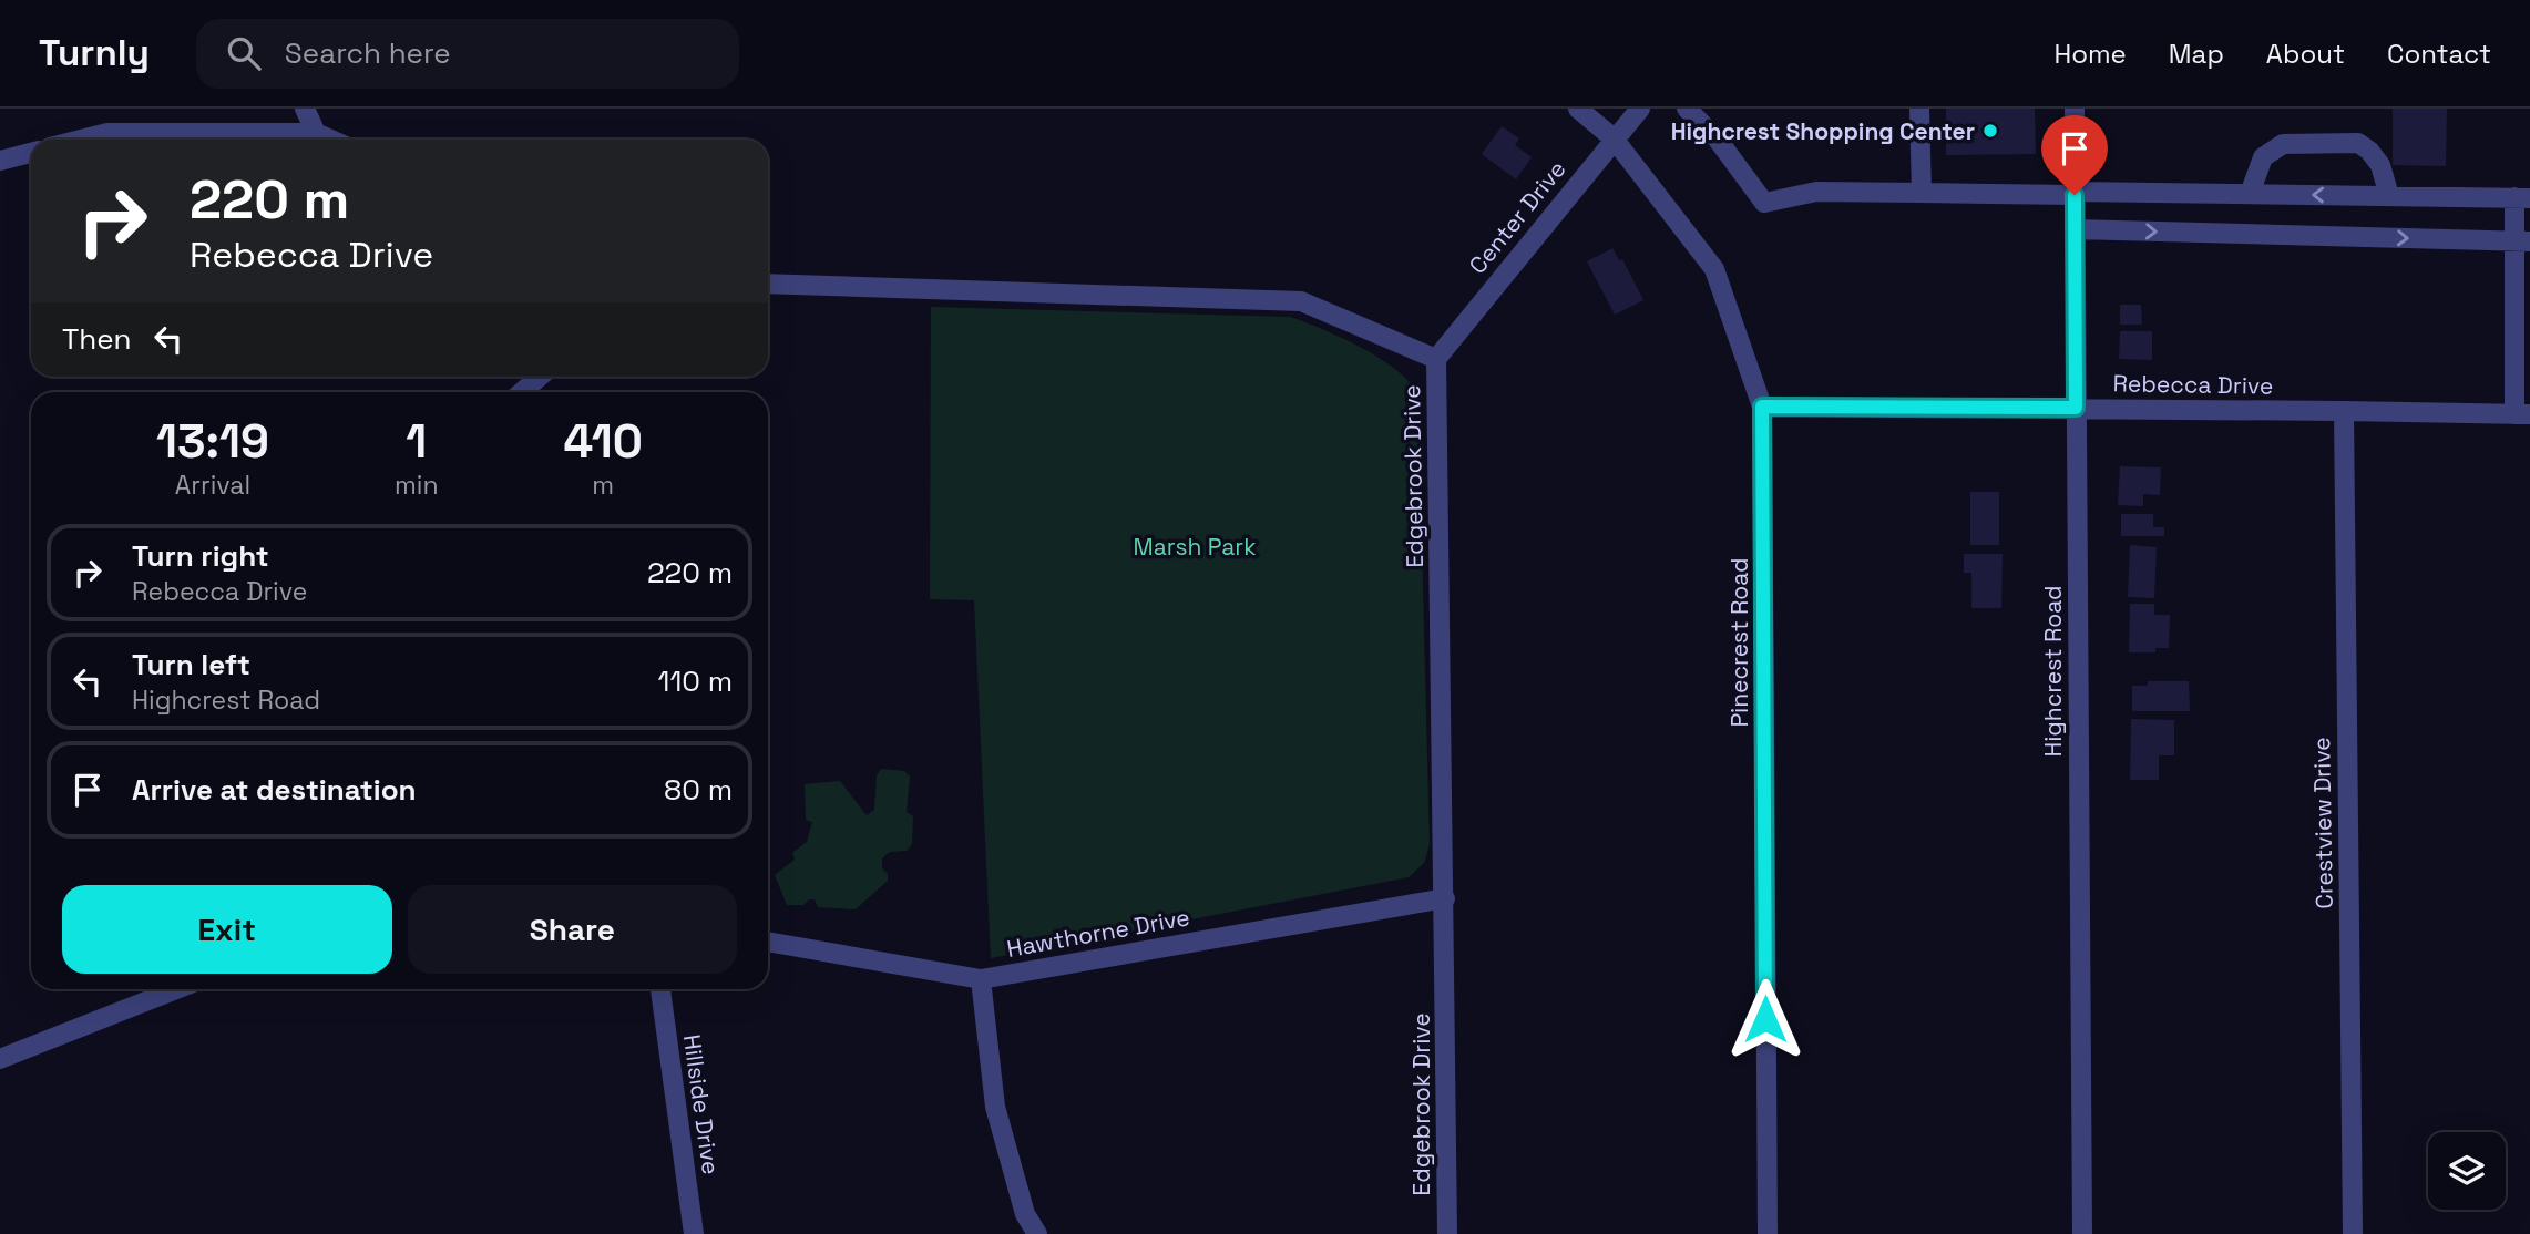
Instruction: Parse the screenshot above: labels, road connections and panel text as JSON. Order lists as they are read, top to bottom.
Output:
{
  "streets": {
    "street": [
      "Center Drive",
      "Rebecca Drive",
      "Edgebrook Drive",
      "Pinecrest Road",
      "Highcrest Road",
      "Crestview Drive",
      "Hawthorne Drive",
      "Hillside Drive"
    ]
  },
  "crossings": [
    ["Center Drive", "Edgebrook Drive"],
    ["Center Drive", "Pinecrest Road"],
    ["Rebecca Drive", "Pinecrest Road"],
    ["Rebecca Drive", "Highcrest Road"],
    ["Rebecca Drive", "Crestview Drive"],
    ["Edgebrook Drive", "Hawthorne Drive"]
  ],
  "parks": ["Marsh Park"],
  "places": ["Highcrest Shopping Center"],
  "page": {
    "header": "Turnly",
    "search": "Search here",
    "nav": [
      "Home",
      "Map",
      "About",
      "Contact"
    ],
    "turn": ["220 m", "Rebecca Drive"],
    "then": "Then",
    "eta": [
      "13:19",
      "Arrival",
      "1",
      "min",
      "410",
      "m"
    ],
    "list": [
      {
        "name": "Turn right",
        "note": "Rebecca Drive",
        "value": "220 m"
      },
      {
        "name": "Turn left",
        "note": "Highcrest Road",
        "value": "110 m"
      },
      {
        "name": "Arrive at destination",
        "value": "80 m"
      }
    ],
    "buttons": ["Exit", "Share"]
  }
}
